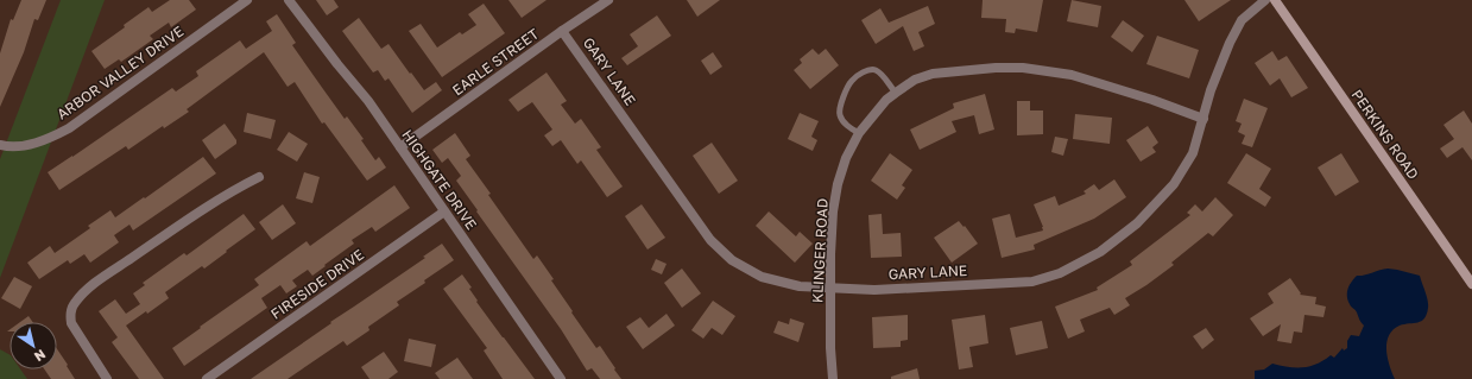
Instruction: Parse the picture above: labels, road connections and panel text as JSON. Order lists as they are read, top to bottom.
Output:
{
  "streets": {
    "main road": ["PERKINS ROAD"],
    "street": [
      "EARLE STREET",
      "GARY LANE",
      "ARBOR VALLEY DRIVE",
      "HIGHGATE DRIVE",
      "KLINGER ROAD",
      "FIRESIDE DRIVE"
    ]
  },
  "crossings": [
    ["EARLE STREET", "GARY LANE"],
    ["EARLE STREET", "HIGHGATE DRIVE"],
    ["GARY LANE", "KLINGER ROAD"],
    ["HIGHGATE DRIVE", "FIRESIDE DRIVE"]
  ],
  "north": "bottom right"
}
